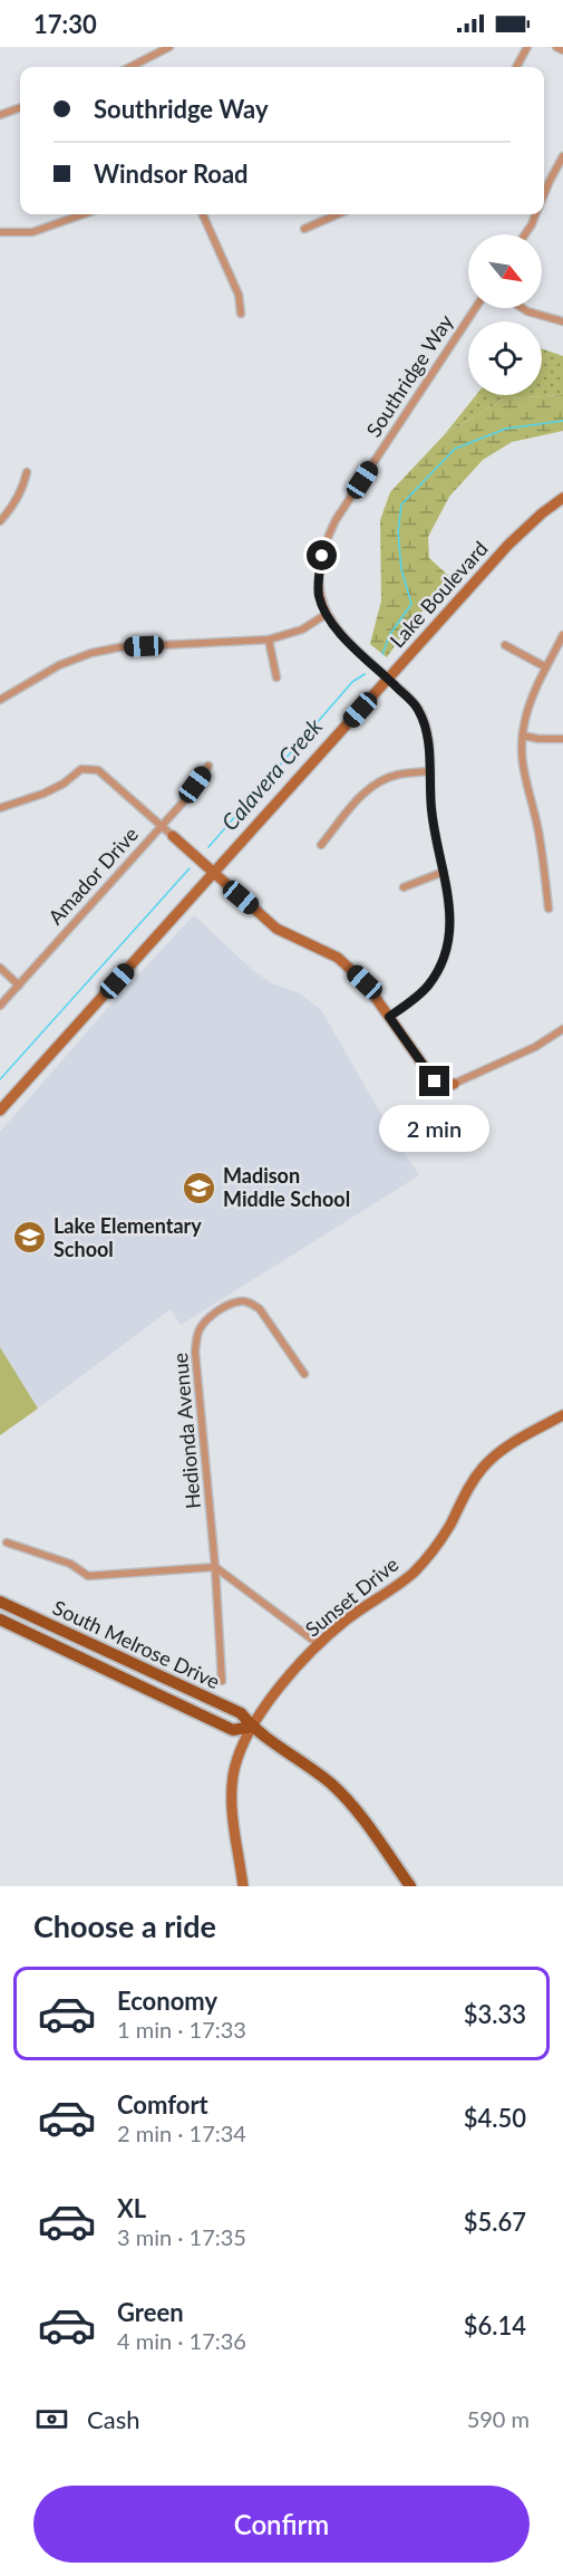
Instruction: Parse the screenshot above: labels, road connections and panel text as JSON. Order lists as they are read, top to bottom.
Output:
{
  "streets": {
    "main road": ["Lake Boulevard", "Sunset Drive", "South Melrose Drive"],
    "street": ["Southridge Way", "Amador Drive", "Hedionda Avenue"]
  },
  "crossings": [
    ["Southridge Way", "Lake Boulevard"],
    ["Sunset Drive", "South Melrose Drive"]
  ],
  "water": ["Calavera Creek"],
  "places": {
    "school or university": ["Madison Middle School", "Lake Elementary School"]
  },
  "north": "bottom right",
  "page": {
    "status": "17:30",
    "banner": ["Southridge Way", "Windsor Road"],
    "bubble": "2 min",
    "heading": "Choose a ride",
    "list": [
      {
        "name": "Economy",
        "note": "1 min · 17:33",
        "value": "$3.33"
      },
      {
        "name": "Comfort",
        "note": "2 min · 17:34",
        "value": "$4.50"
      },
      {
        "name": "XL",
        "note": "3 min · 17:35",
        "value": "$5.67"
      },
      {
        "name": "Green",
        "note": "4 min · 17:36",
        "value": "$6.14"
      }
    ],
    "pay": ["Cash", "590 m"],
    "buttons": "Confirm"
  }
}
